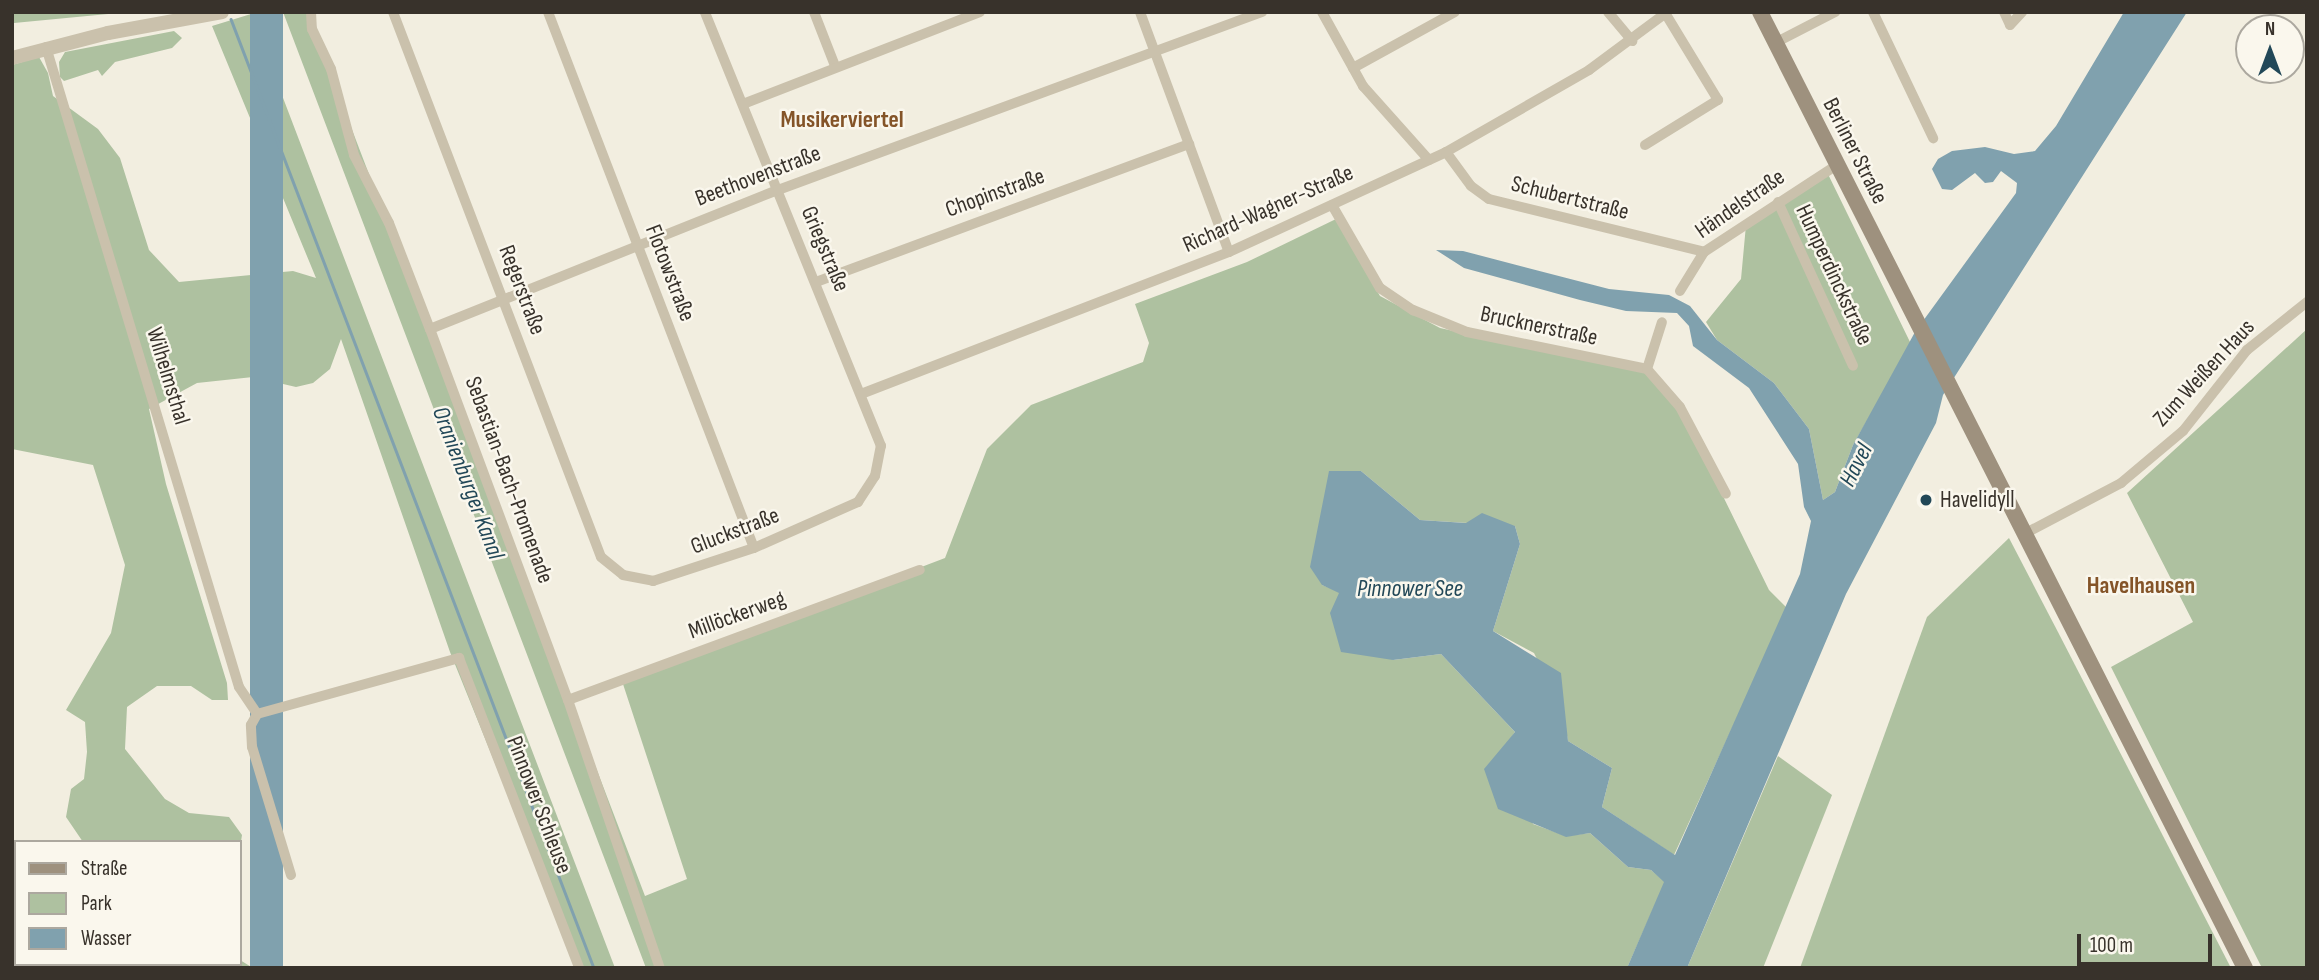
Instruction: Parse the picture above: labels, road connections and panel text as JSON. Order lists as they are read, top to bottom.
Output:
{
  "streets": {
    "main road": ["Berliner Straße"],
    "street": [
      "Beethovenstraße",
      "Chopinstraße",
      "Schubertstraße",
      "Händelstraße",
      "Richard-Wagner-Straße",
      "Griegstraße",
      "Flotowstraße",
      "Humperdinckstraße",
      "Regerstraße",
      "Brucknerstraße",
      "Zum Weißen Haus",
      "Wilhelmsthal",
      "Sebastian-Bach-Promenade",
      "Gluckstraße",
      "Millöckerweg",
      "Pinnower Schleuse"
    ]
  },
  "crossings": [
    ["Berliner Straße", "Händelstraße"],
    ["Berliner Straße", "Zum Weißen Haus"],
    ["Beethovenstraße", "Griegstraße"],
    ["Beethovenstraße", "Flotowstraße"],
    ["Beethovenstraße", "Regerstraße"],
    ["Beethovenstraße", "Sebastian-Bach-Promenade"],
    ["Chopinstraße", "Griegstraße"],
    ["Schubertstraße", "Händelstraße"],
    ["Schubertstraße", "Richard-Wagner-Straße"],
    ["Händelstraße", "Humperdinckstraße"],
    ["Richard-Wagner-Straße", "Griegstraße"],
    ["Richard-Wagner-Straße", "Brucknerstraße"],
    ["Griegstraße", "Gluckstraße"],
    ["Flotowstraße", "Gluckstraße"],
    ["Regerstraße", "Gluckstraße"],
    ["Wilhelmsthal", "Pinnower Schleuse"],
    ["Sebastian-Bach-Promenade", "Millöckerweg"]
  ],
  "districts": ["Musikerviertel", "Havelhausen"],
  "water": ["Havel", "Oranienburger Kanal", "Pinnower See"],
  "places": ["Havelidyll"],
  "legend": ["Straße", "Park", "Wasser"],
  "scale_bar": "100 m",
  "north": "top"
}
